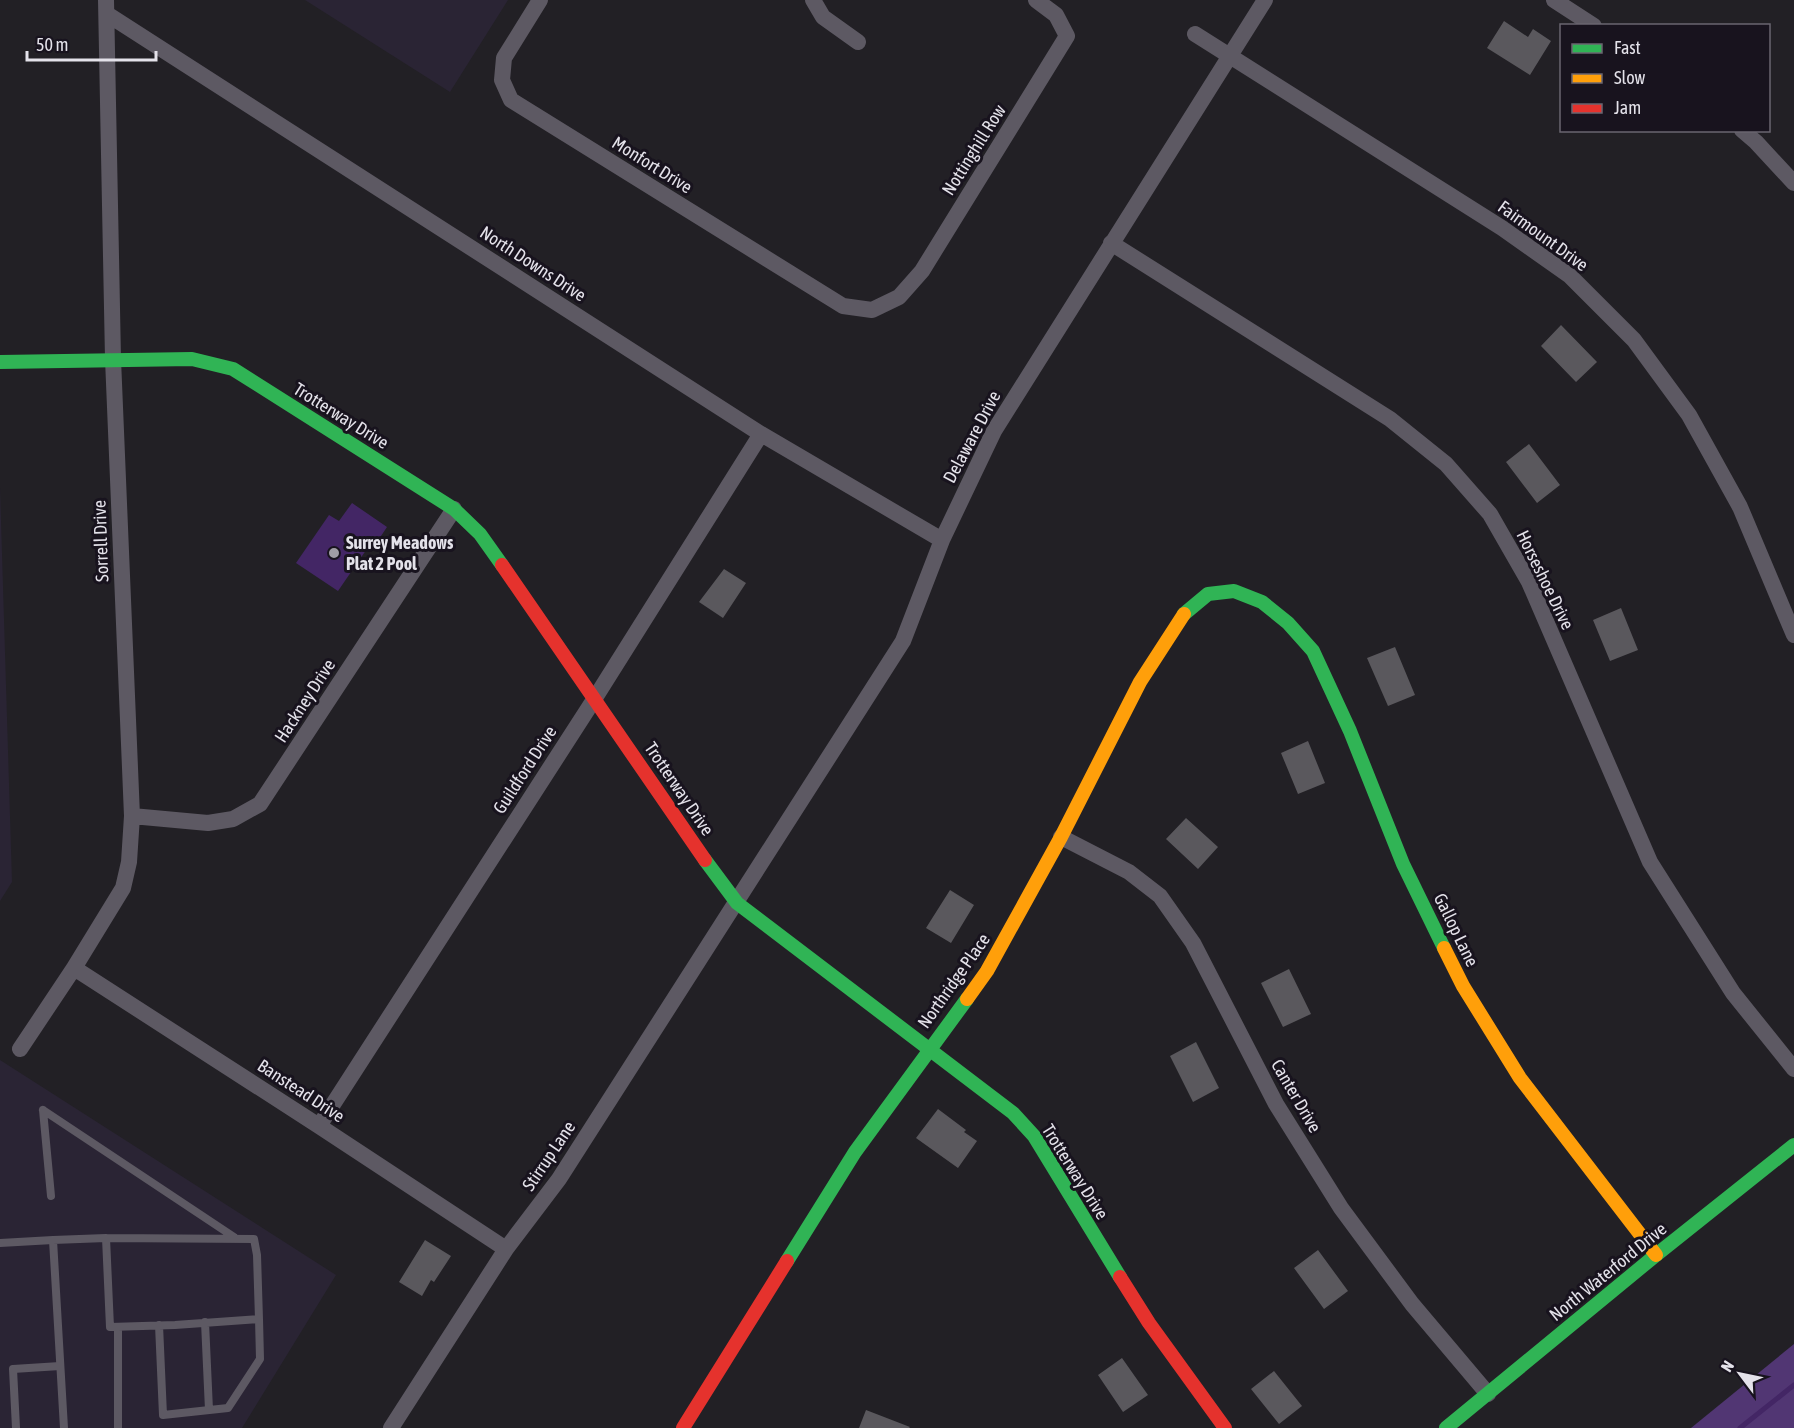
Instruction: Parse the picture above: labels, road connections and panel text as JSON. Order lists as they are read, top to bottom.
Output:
{
  "streets": {
    "street": [
      "Nottinghill Row",
      "Monfort Drive",
      "Fairmount Drive",
      "North Downs Drive",
      "Trotterway Drive",
      "Delaware Drive",
      "Sorrell Drive",
      "Horseshoe Drive",
      "Hackney Drive",
      "Guildford Drive",
      "Gallop Lane",
      "Northridge Place",
      "Banstead Drive",
      "Canter Drive",
      "Stirrup Lane",
      "North Waterford Drive"
    ]
  },
  "crossings": [
    ["Nottinghill Row", "Monfort Drive"],
    ["Fairmount Drive", "Delaware Drive"],
    ["North Downs Drive", "Delaware Drive"],
    ["North Downs Drive", "Sorrell Drive"],
    ["North Downs Drive", "Guildford Drive"],
    ["Trotterway Drive", "Delaware Drive"],
    ["Trotterway Drive", "Sorrell Drive"],
    ["Trotterway Drive", "Hackney Drive"],
    ["Trotterway Drive", "Guildford Drive"],
    ["Trotterway Drive", "Northridge Place"],
    ["Trotterway Drive", "Stirrup Lane"],
    ["Delaware Drive", "Horseshoe Drive"],
    ["Delaware Drive", "Stirrup Lane"],
    ["Sorrell Drive", "Hackney Drive"],
    ["Sorrell Drive", "Banstead Drive"],
    ["Guildford Drive", "Banstead Drive"],
    ["Gallop Lane", "Northridge Place"],
    ["Gallop Lane", "North Waterford Drive"],
    ["Northridge Place", "Canter Drive"],
    ["Banstead Drive", "Stirrup Lane"],
    ["Canter Drive", "North Waterford Drive"]
  ],
  "places": ["Surrey Meadows Plat 2 Pool"],
  "legend": ["Fast", "Slow", "Jam"],
  "scale_bar": "50 m",
  "north": "top left"
}
